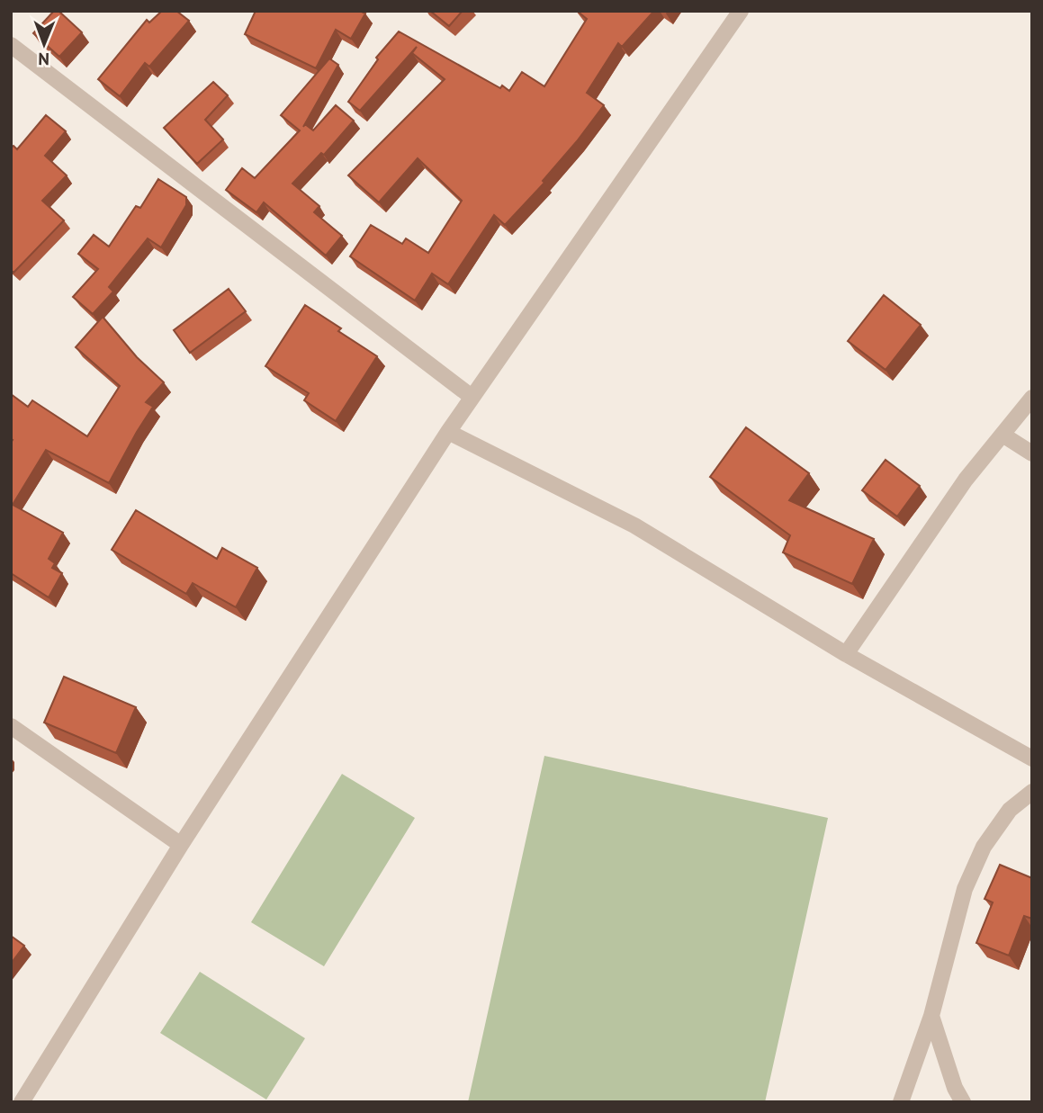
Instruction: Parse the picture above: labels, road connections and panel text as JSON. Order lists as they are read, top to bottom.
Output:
{
  "north": "bottom"
}
